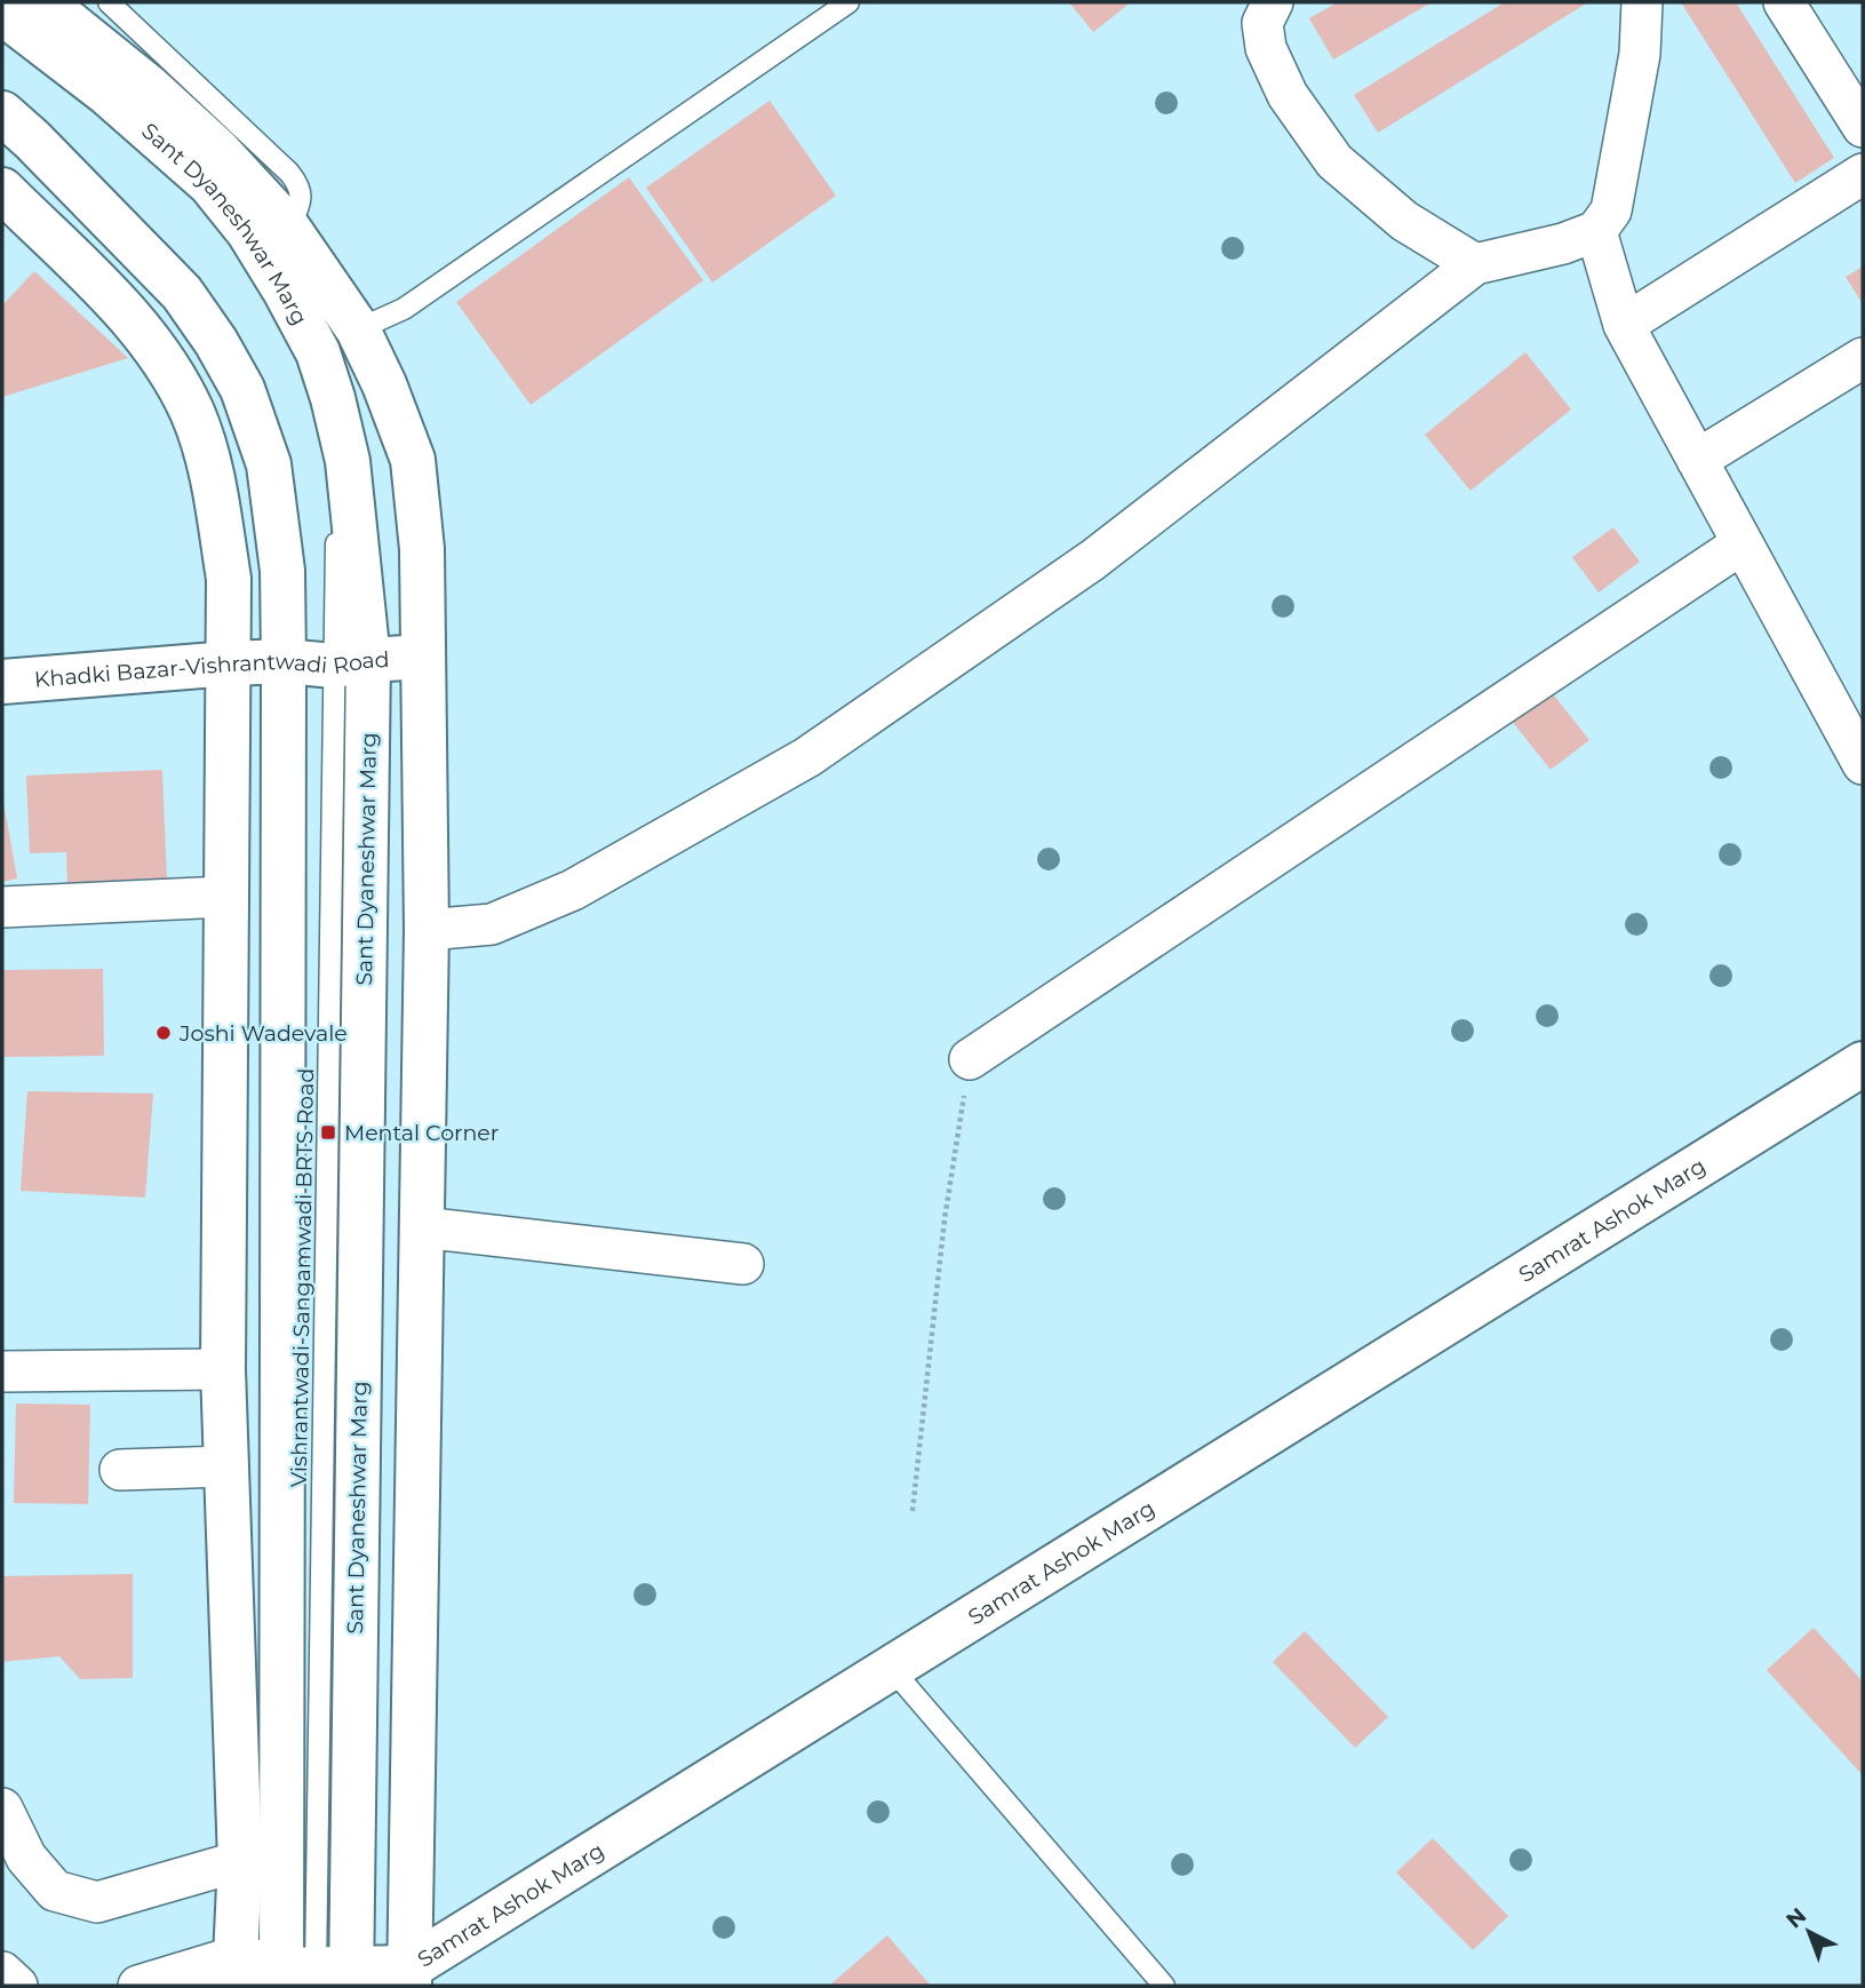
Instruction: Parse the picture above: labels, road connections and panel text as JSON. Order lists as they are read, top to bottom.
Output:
{
  "streets": {
    "street": ["Sant Dyaneshwar Marg", "Khadki Bazar-Vishrantwadi Road", "Samrat Ashok Marg"]
  },
  "crossings": [
    ["Sant Dyaneshwar Marg", "Khadki Bazar-Vishrantwadi Road"],
    ["Sant Dyaneshwar Marg", "Samrat Ashok Marg"]
  ],
  "places": {
    "other": ["Joshi Wadevale"],
    "transit": ["Mental Corner"]
  },
  "north": "top left"
}
